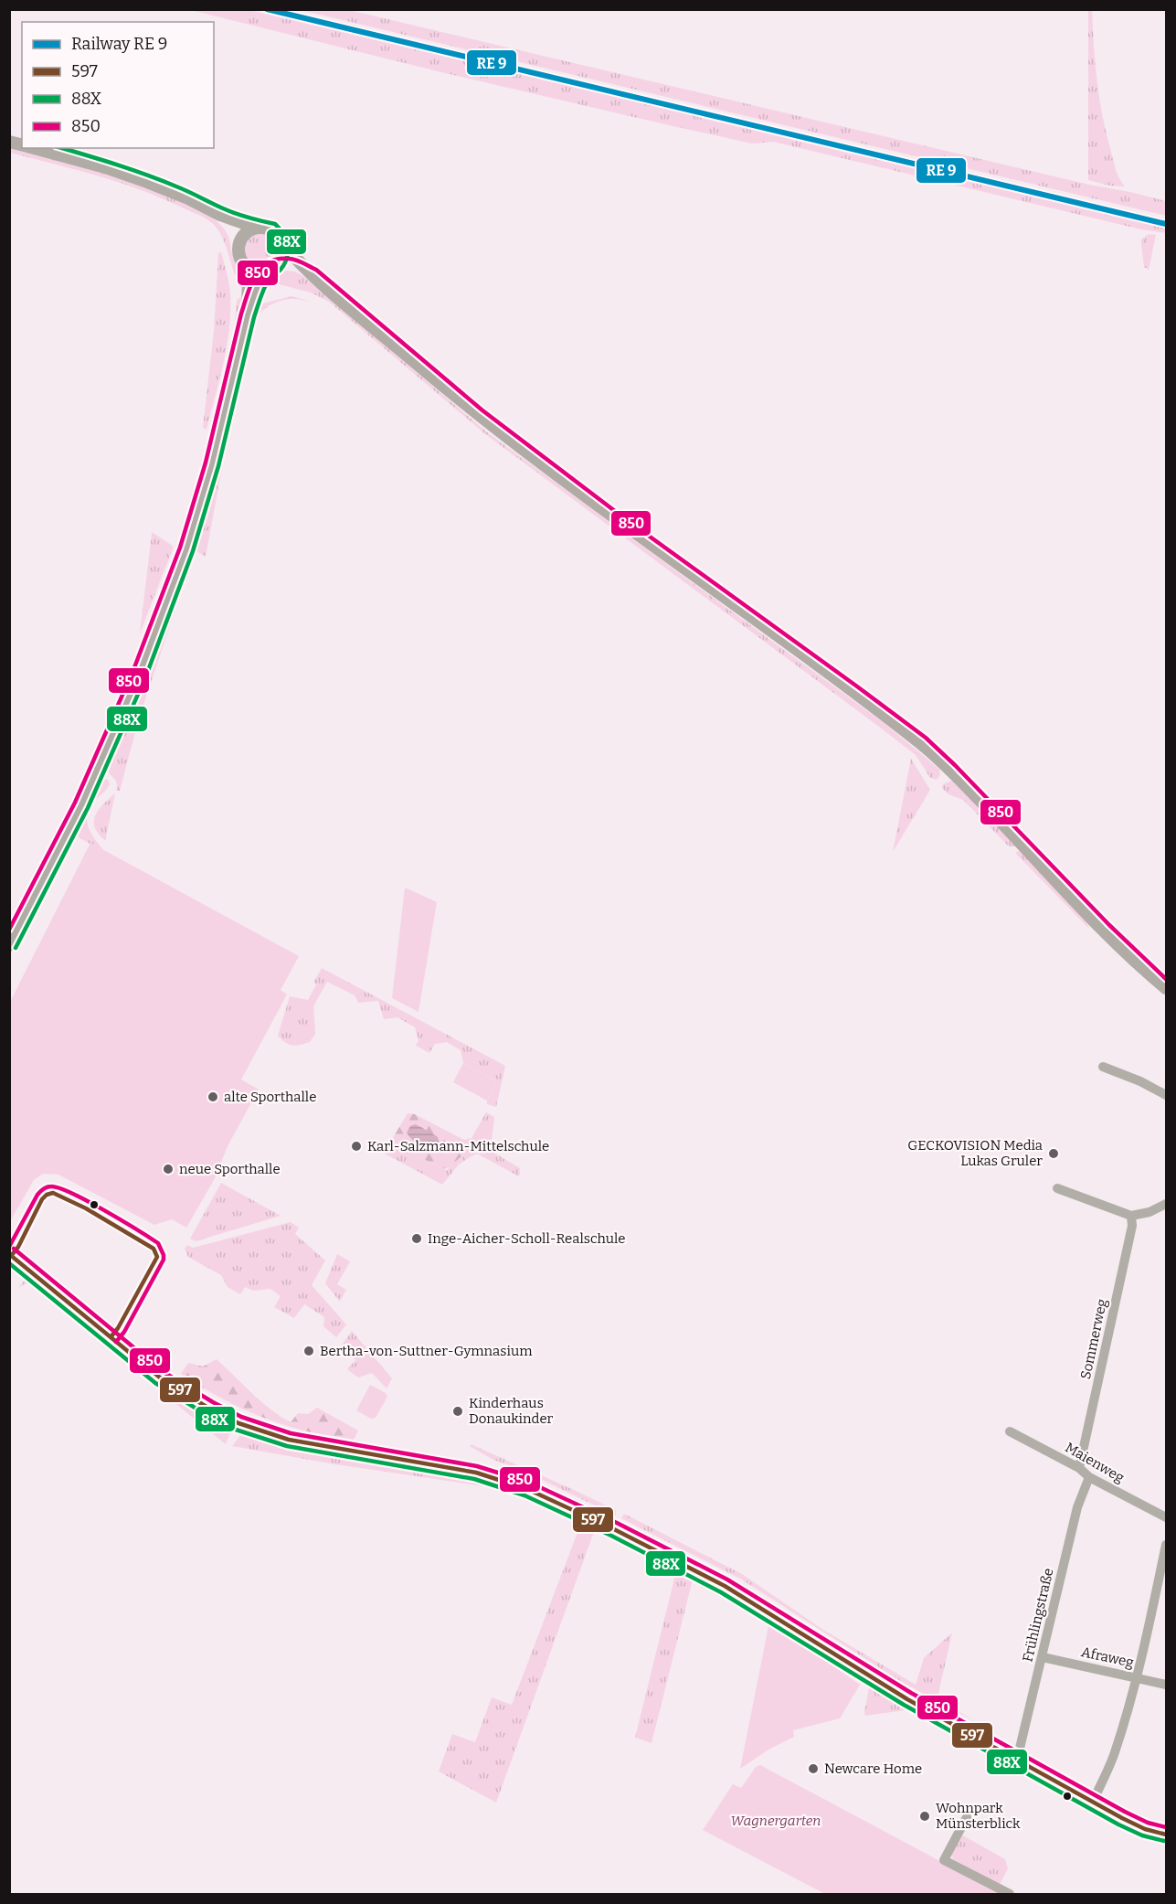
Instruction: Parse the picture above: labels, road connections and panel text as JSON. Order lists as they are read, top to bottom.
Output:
{
  "streets": {
    "street": [
      "Sommerweg",
      "Maienweg",
      "Frühlingstraße",
      "Afraweg"
    ]
  },
  "crossings": [
    ["Sommerweg", "Maienweg"],
    ["Maienweg", "Frühlingstraße"],
    ["Frühlingstraße", "Afraweg"]
  ],
  "parks": ["Wagnergarten"],
  "places": [
    "alte Sporthalle",
    "Karl-Salzmann-Mittelschule",
    "GECKOVISION Media Lukas Gruler",
    "neue Sporthalle",
    "Inge-Aicher-Scholl-Realschule",
    "Bertha-von-Suttner-Gymnasium",
    "Kinderhaus Donaukinder",
    "Newcare Home",
    "Wohnpark Münsterblick"
  ],
  "lines": ["transit line 88X", "transit line 850", "transit line 597"],
  "legend": [
    "Railway RE 9",
    "597",
    "88X",
    "850"
  ]
}
